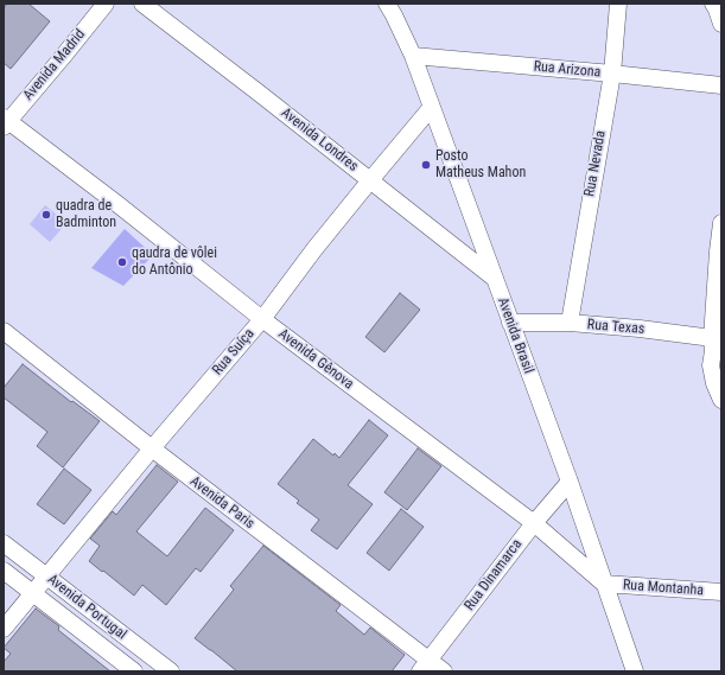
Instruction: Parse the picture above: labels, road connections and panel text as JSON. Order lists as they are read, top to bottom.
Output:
{
  "streets": {
    "street": [
      "Avenida Madrid",
      "Rua Arizona",
      "Avenida Londres",
      "Rua Nevada",
      "Rua Texas",
      "Avenida Brasil",
      "Rua Suíça",
      "Avenida Gênova",
      "Avenida Paris",
      "Rua Dinamarca",
      "Rua Montanha",
      "Avenida Portugal"
    ]
  },
  "crossings": [
    ["Avenida Madrid", "Avenida Gênova"],
    ["Rua Arizona", "Rua Nevada"],
    ["Rua Arizona", "Avenida Brasil"],
    ["Avenida Londres", "Avenida Brasil"],
    ["Avenida Londres", "Rua Suíça"],
    ["Rua Nevada", "Rua Texas"],
    ["Rua Texas", "Avenida Brasil"],
    ["Avenida Brasil", "Rua Suíça"],
    ["Avenida Brasil", "Avenida Gênova"],
    ["Avenida Brasil", "Rua Dinamarca"],
    ["Avenida Brasil", "Rua Montanha"],
    ["Rua Suíça", "Avenida Gênova"],
    ["Rua Suíça", "Avenida Paris"],
    ["Rua Suíça", "Avenida Portugal"],
    ["Avenida Gênova", "Rua Dinamarca"],
    ["Avenida Gênova", "Rua Montanha"],
    ["Avenida Paris", "Rua Dinamarca"]
  ],
  "places": ["Posto Matheus Mahon", "quadra de Badminton", "qaudra de vôlei do Antônio"]
}
